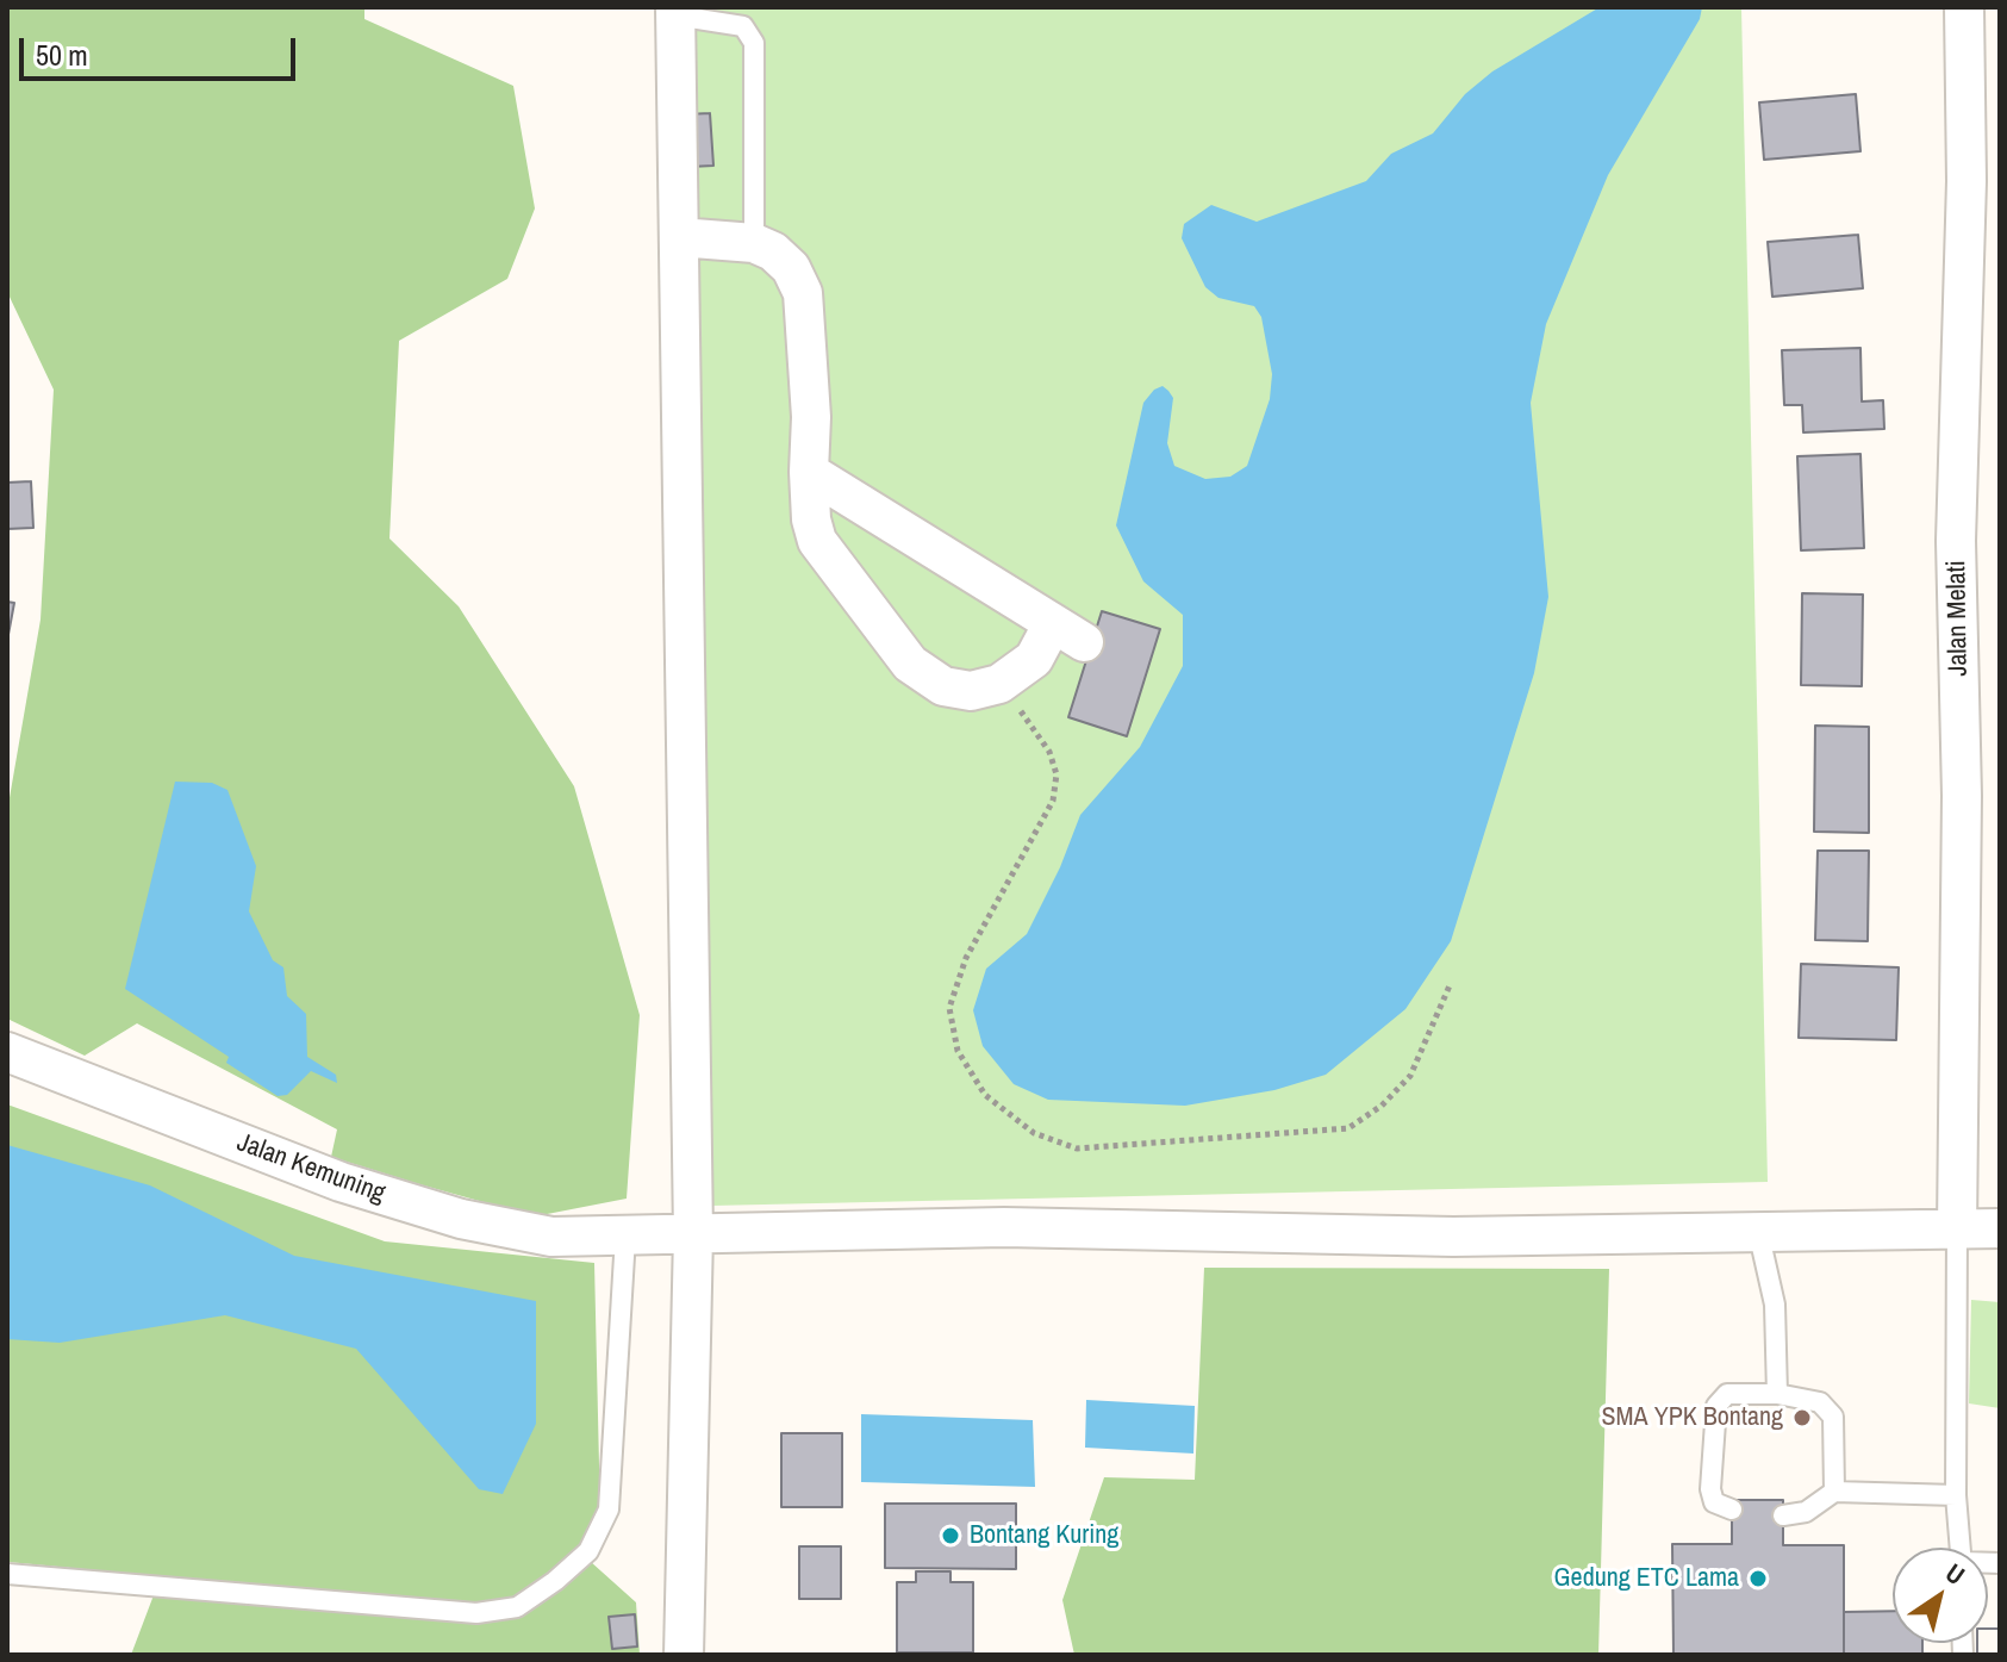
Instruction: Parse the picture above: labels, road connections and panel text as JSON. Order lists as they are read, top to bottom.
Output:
{
  "streets": {
    "street": ["Jalan Melati", "Jalan Kemuning"]
  },
  "crossings": [
    ["Jalan Melati", "Jalan Kemuning"]
  ],
  "places": ["SMA YPK Bontang", "Bontang Kuring", "Gedung ETC Lama"],
  "scale_bar": "50 m",
  "north": "top right"
}
